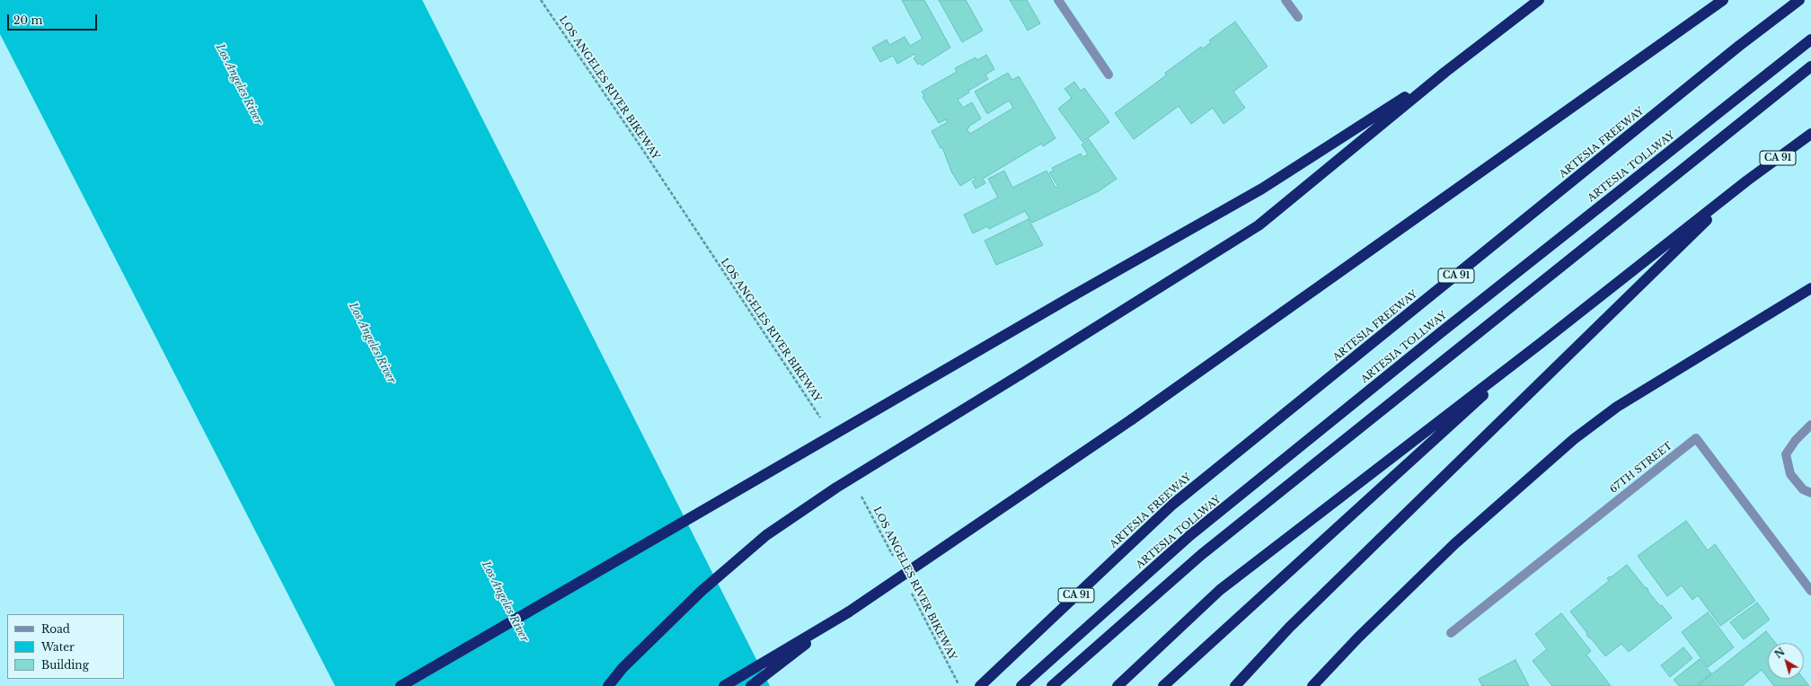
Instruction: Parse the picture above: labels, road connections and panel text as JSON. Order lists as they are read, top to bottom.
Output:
{
  "streets": {
    "highway": ["ARTESIA FREEWAY", "CA 91", "ARTESIA TOLLWAY"],
    "street": ["67TH STREET"],
    "path": ["LOS ANGELES RIVER BIKEWAY"]
  },
  "water": ["Los Angeles River"],
  "legend": ["Road", "Water", "Building"],
  "scale_bar": "20 m",
  "north": "top left"
}
